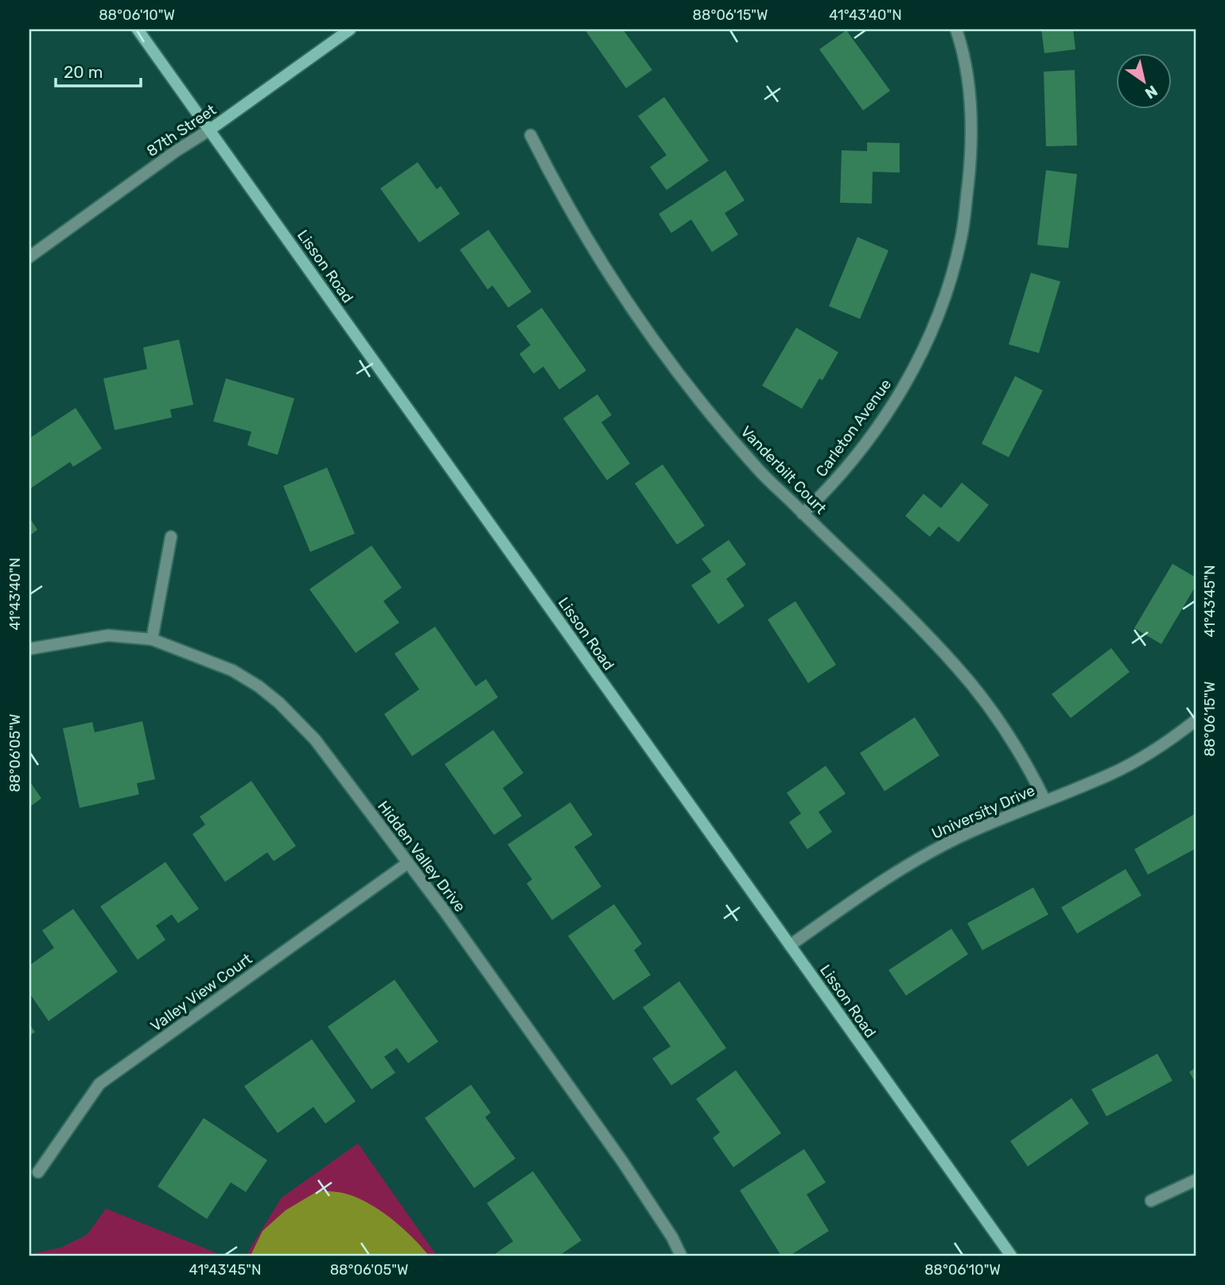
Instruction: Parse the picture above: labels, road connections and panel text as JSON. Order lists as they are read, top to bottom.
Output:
{
  "streets": {
    "street": [
      "87th Street",
      "Lisson Road",
      "Carleton Avenue",
      "Vanderbilt Court",
      "University Drive",
      "Hidden Valley Drive",
      "Valley View Court"
    ]
  },
  "crossings": [
    ["87th Street", "Lisson Road"],
    ["Lisson Road", "University Drive"],
    ["Carleton Avenue", "Vanderbilt Court"],
    ["Vanderbilt Court", "University Drive"],
    ["Hidden Valley Drive", "Valley View Court"]
  ],
  "scale_bar": "20 m",
  "north": "bottom right",
  "coordinates": [
    "88°06'10\"W",
    "88°06'15\"W",
    "41°43'40\"N",
    "41°43'45\"N",
    "88°06'05\"W"
  ]
}
